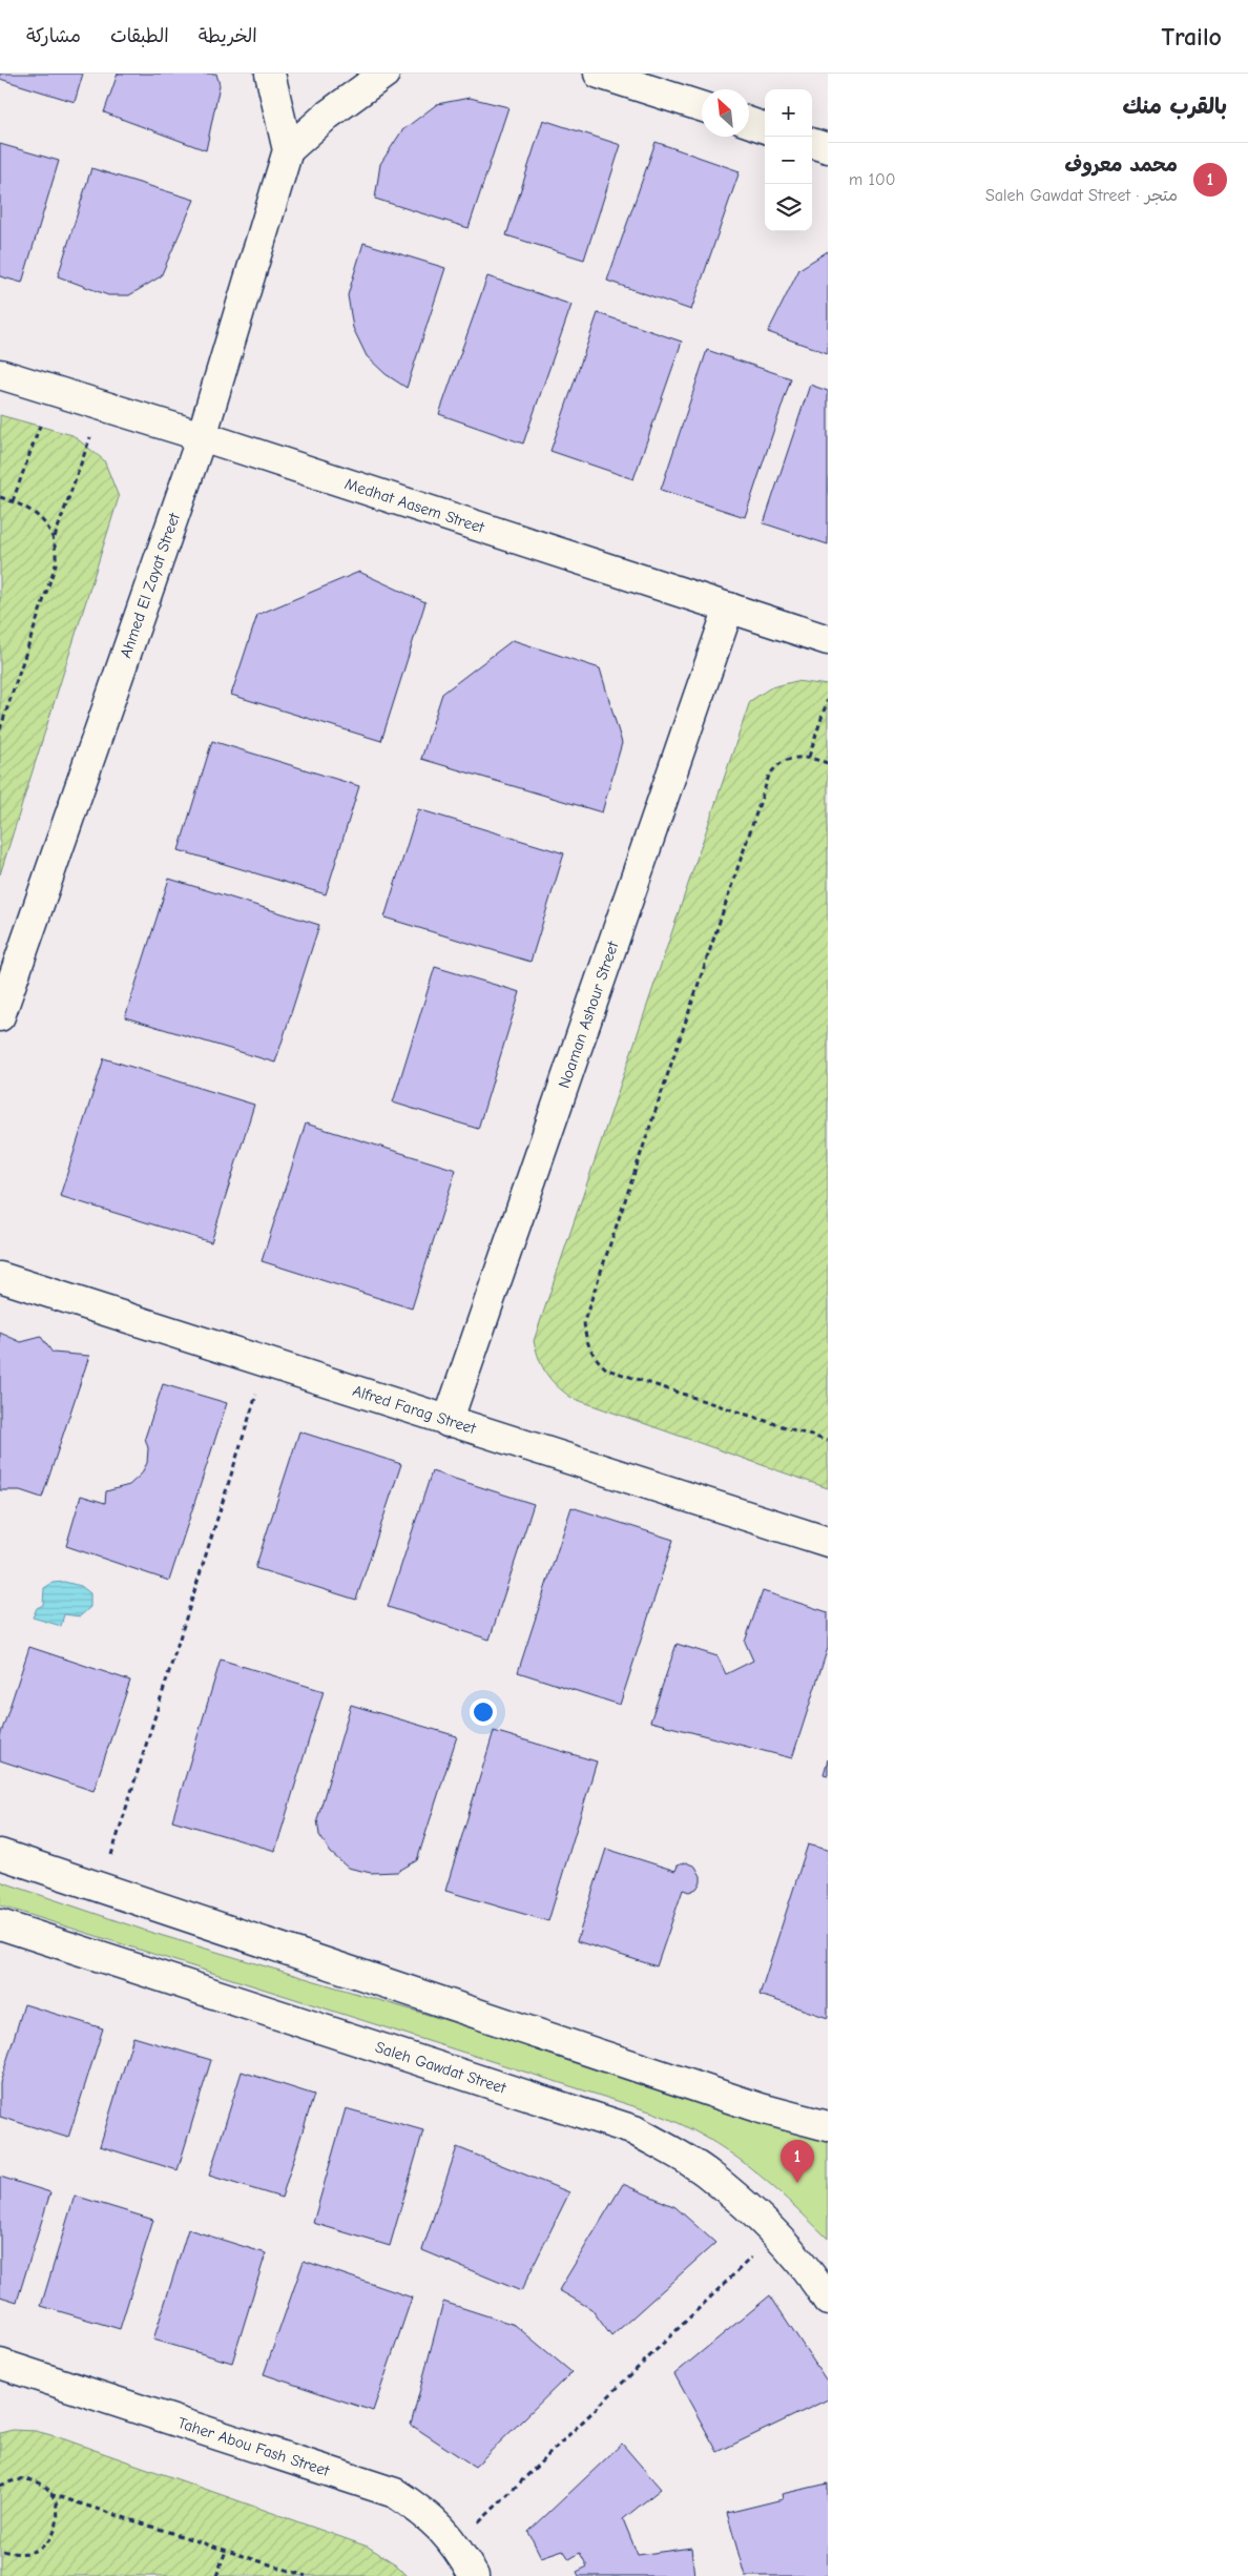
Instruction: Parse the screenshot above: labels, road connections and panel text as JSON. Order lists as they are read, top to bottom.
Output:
{
  "streets": {
    "street": [
      "Medhat Aasem Street",
      "Ahmed El Zayat Street",
      "Noaman Ashour Street",
      "Alfred Farag Street",
      "Saleh Gawdat Street",
      "Taher Abou Fash Street"
    ]
  },
  "crossings": [
    ["Medhat Aasem Street", "Ahmed El Zayat Street"],
    ["Medhat Aasem Street", "Noaman Ashour Street"],
    ["Noaman Ashour Street", "Alfred Farag Street"]
  ],
  "north": "top left",
  "page": {
    "header": "Trailo",
    "nav": ["الخريطة", "الطبقات", "مشاركة"],
    "heading": "بالقرب منك",
    "map_buttons": ["+", "−"],
    "list": [
      {
        "mark": "1",
        "name": "محمد معروف",
        "note": "متجر · Saleh Gawdat Street",
        "value": "100 m"
      }
    ],
    "pins": "1"
  }
}
